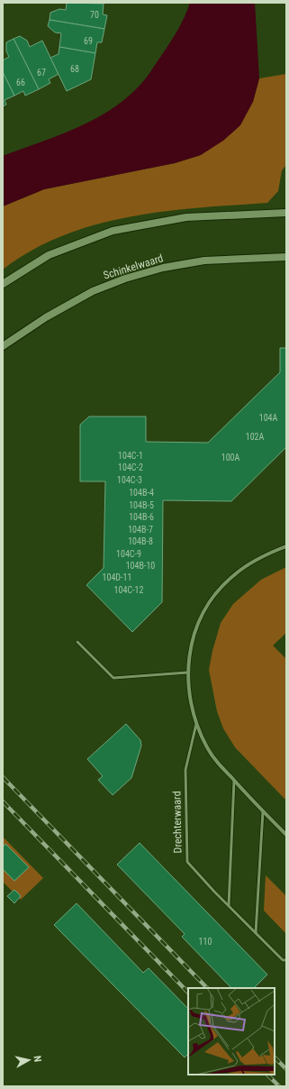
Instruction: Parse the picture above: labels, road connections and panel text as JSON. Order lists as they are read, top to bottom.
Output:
{
  "streets": {
    "street": ["Schinkelwaard", "Drechterwaard"]
  },
  "house_numbers": [
    "70",
    "69",
    "68",
    "67",
    "66",
    "104A",
    "102A",
    "104C-1",
    "100A",
    "104C-2",
    "104C-3",
    "104B-4",
    "104B-5",
    "104B-6",
    "104B-7",
    "104B-8",
    "104C-9",
    "104B-10",
    "104D-11",
    "104C-12",
    "110"
  ],
  "north": "right"
}
